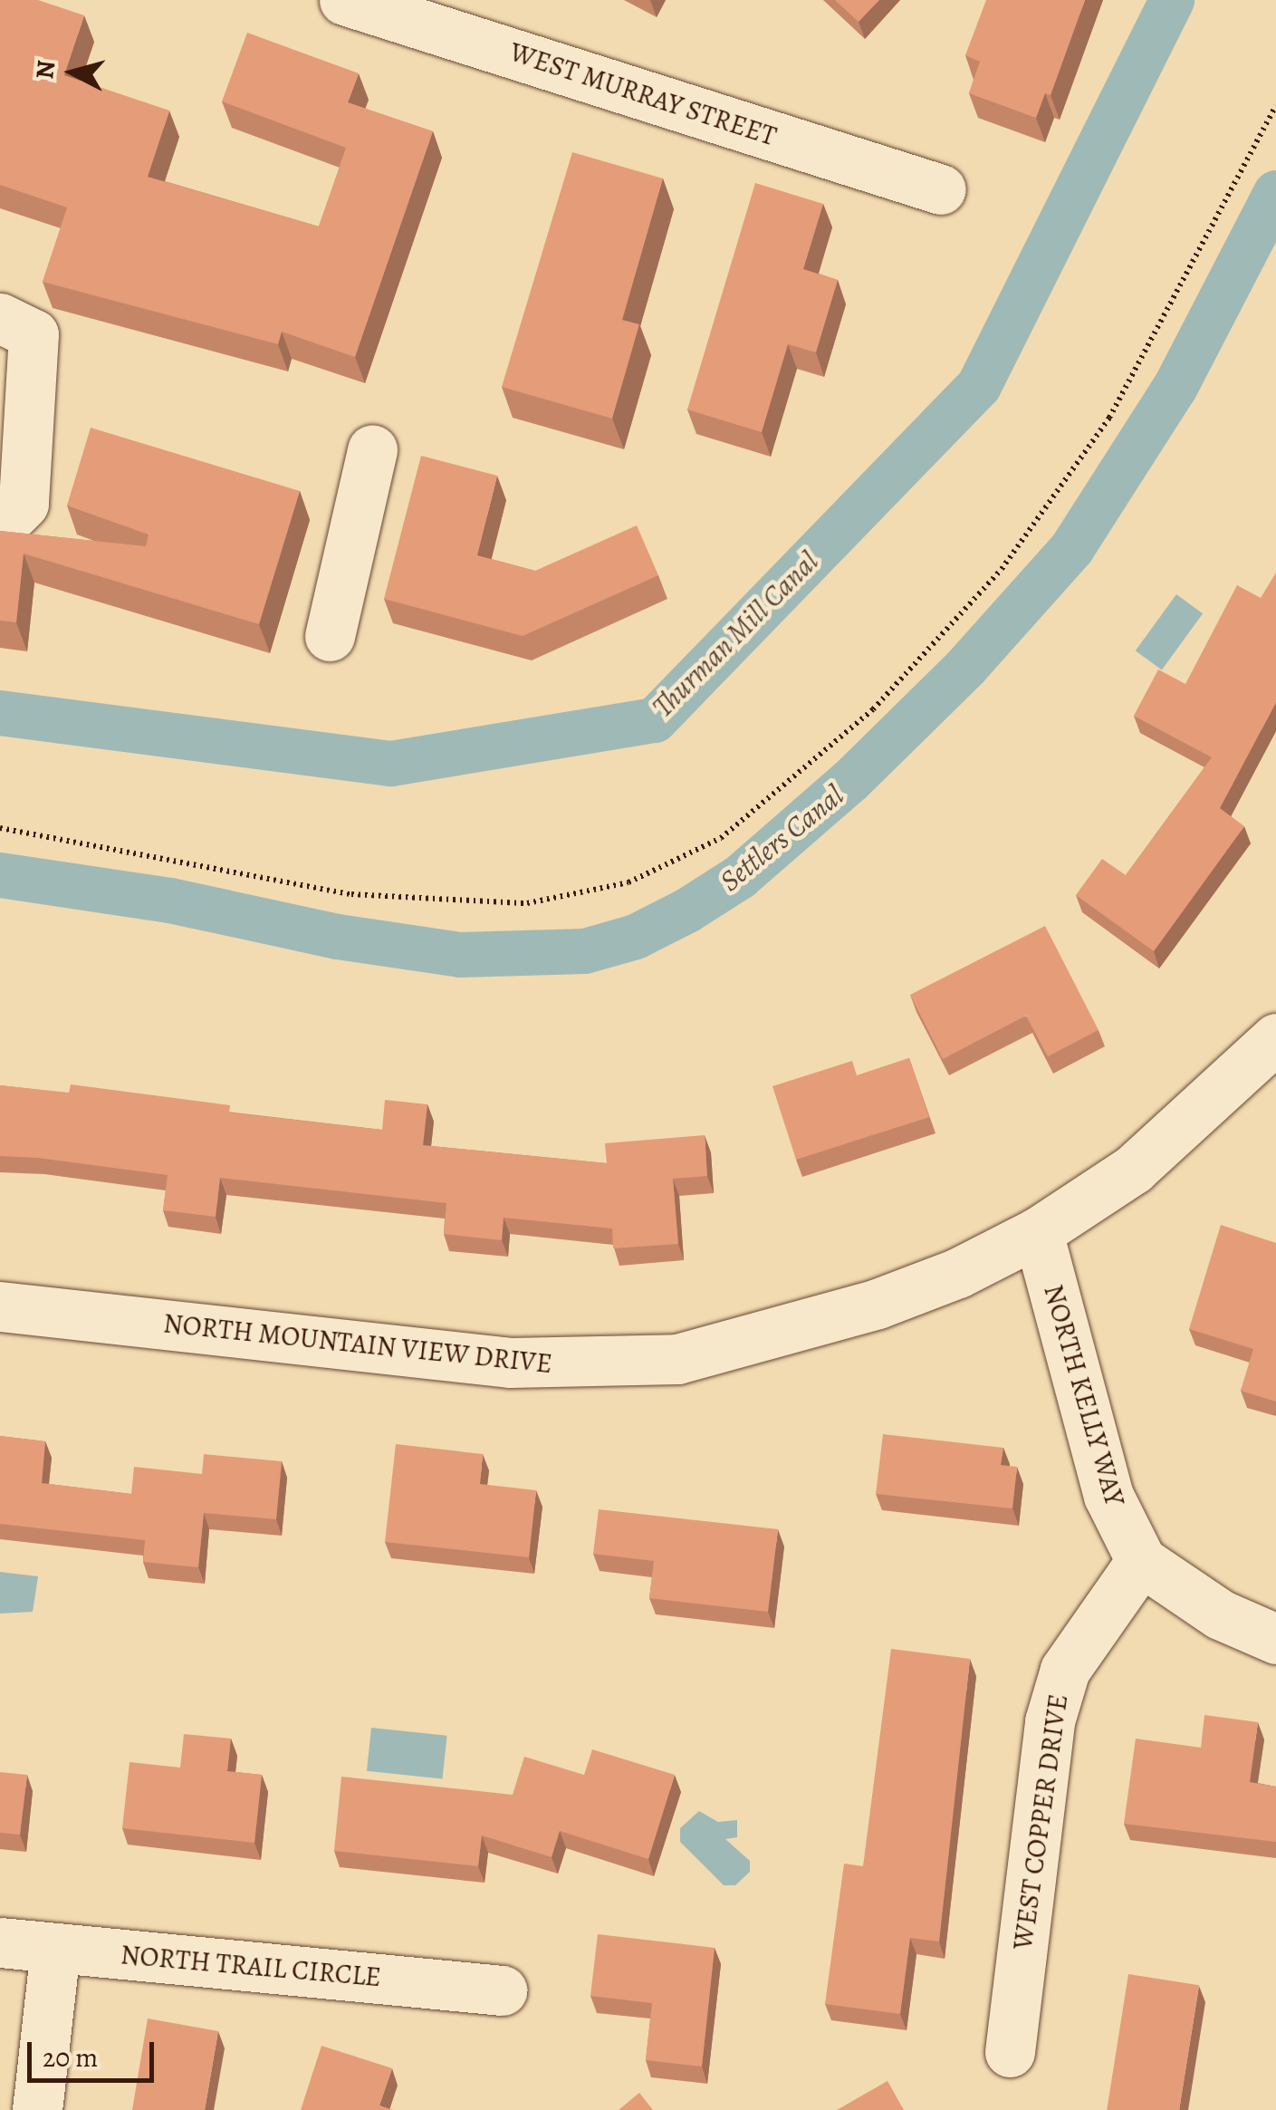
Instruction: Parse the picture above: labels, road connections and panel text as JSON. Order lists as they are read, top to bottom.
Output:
{
  "streets": {
    "street": [
      "WEST MURRAY STREET",
      "NORTH MOUNTAIN VIEW DRIVE",
      "NORTH KELLY WAY",
      "WEST COPPER DRIVE",
      "NORTH TRAIL CIRCLE"
    ]
  },
  "crossings": [
    ["NORTH MOUNTAIN VIEW DRIVE", "NORTH KELLY WAY"],
    ["NORTH KELLY WAY", "WEST COPPER DRIVE"]
  ],
  "water": ["Thurman Mill Canal", "Settlers Canal"],
  "scale_bar": "20 m",
  "north": "left"
}
